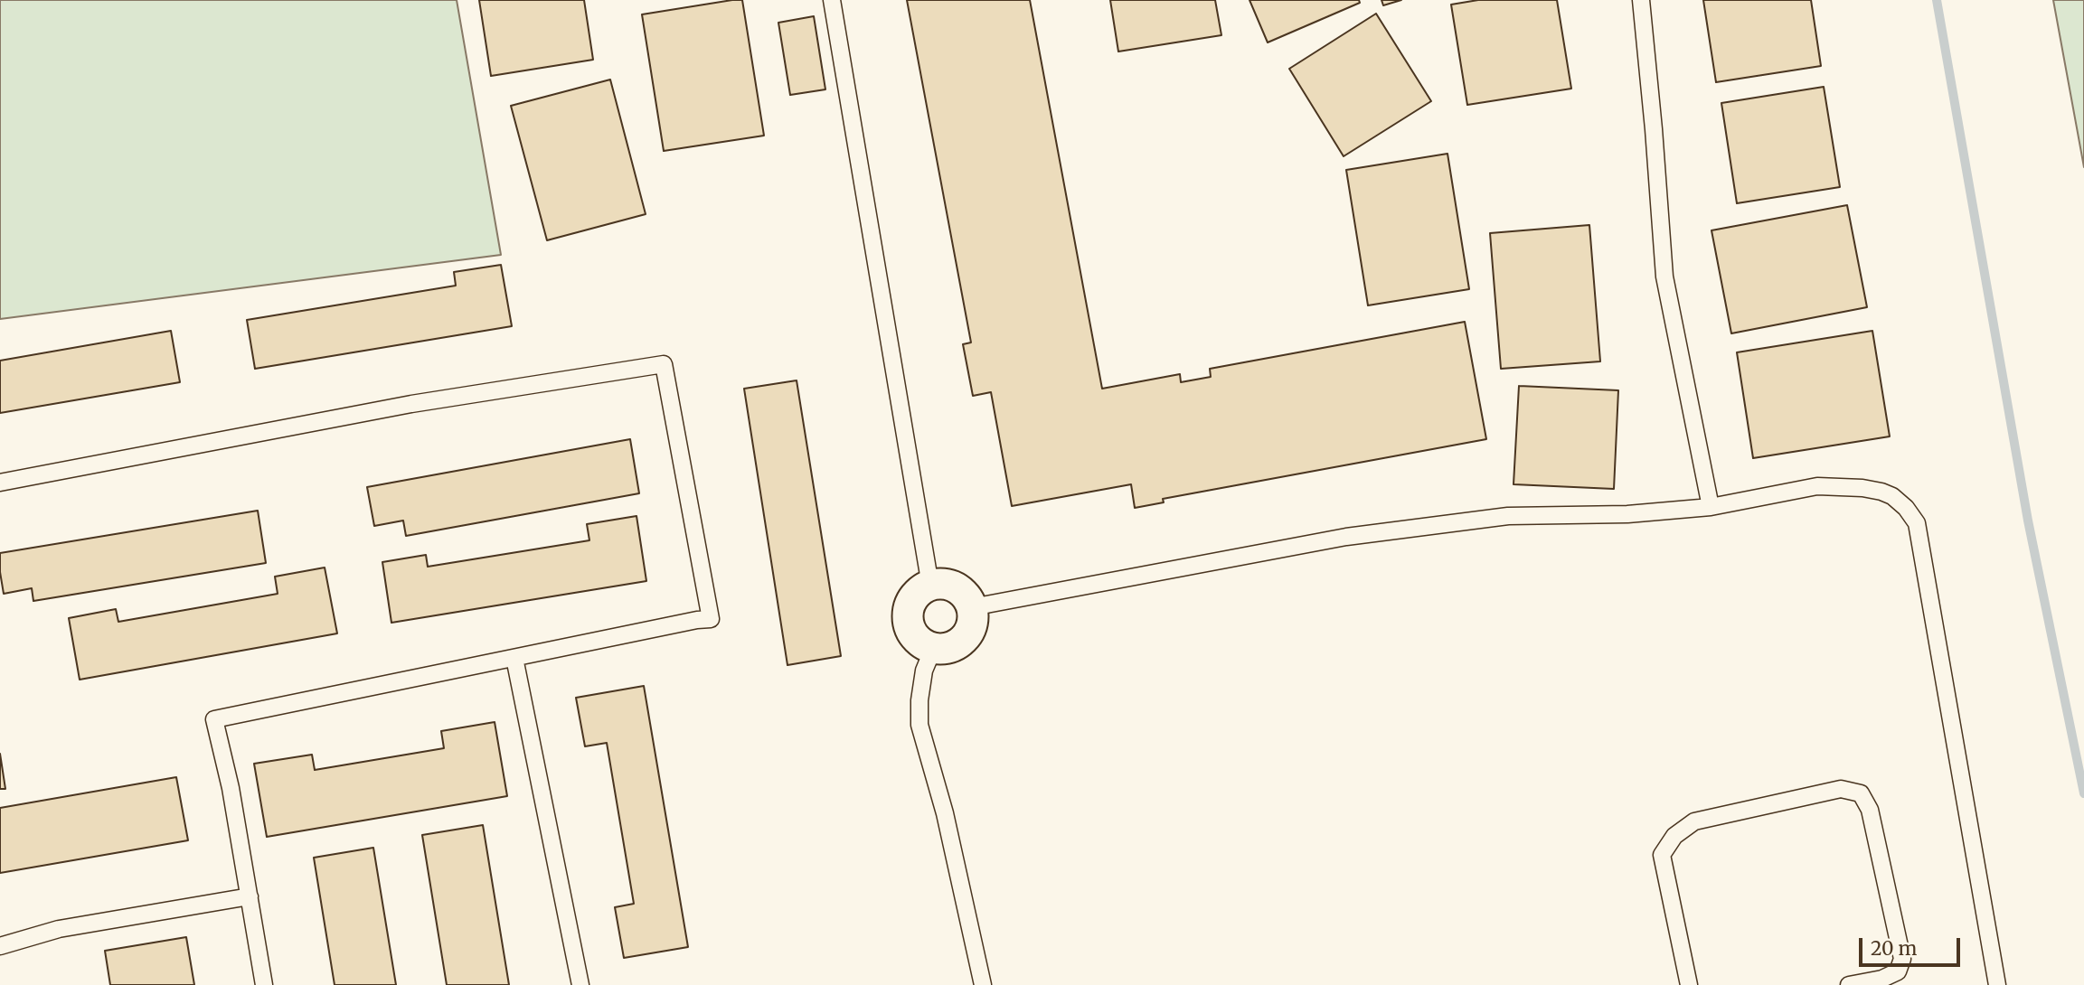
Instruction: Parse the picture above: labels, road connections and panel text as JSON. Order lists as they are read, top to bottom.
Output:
{
  "scale_bar": "20 m"
}
